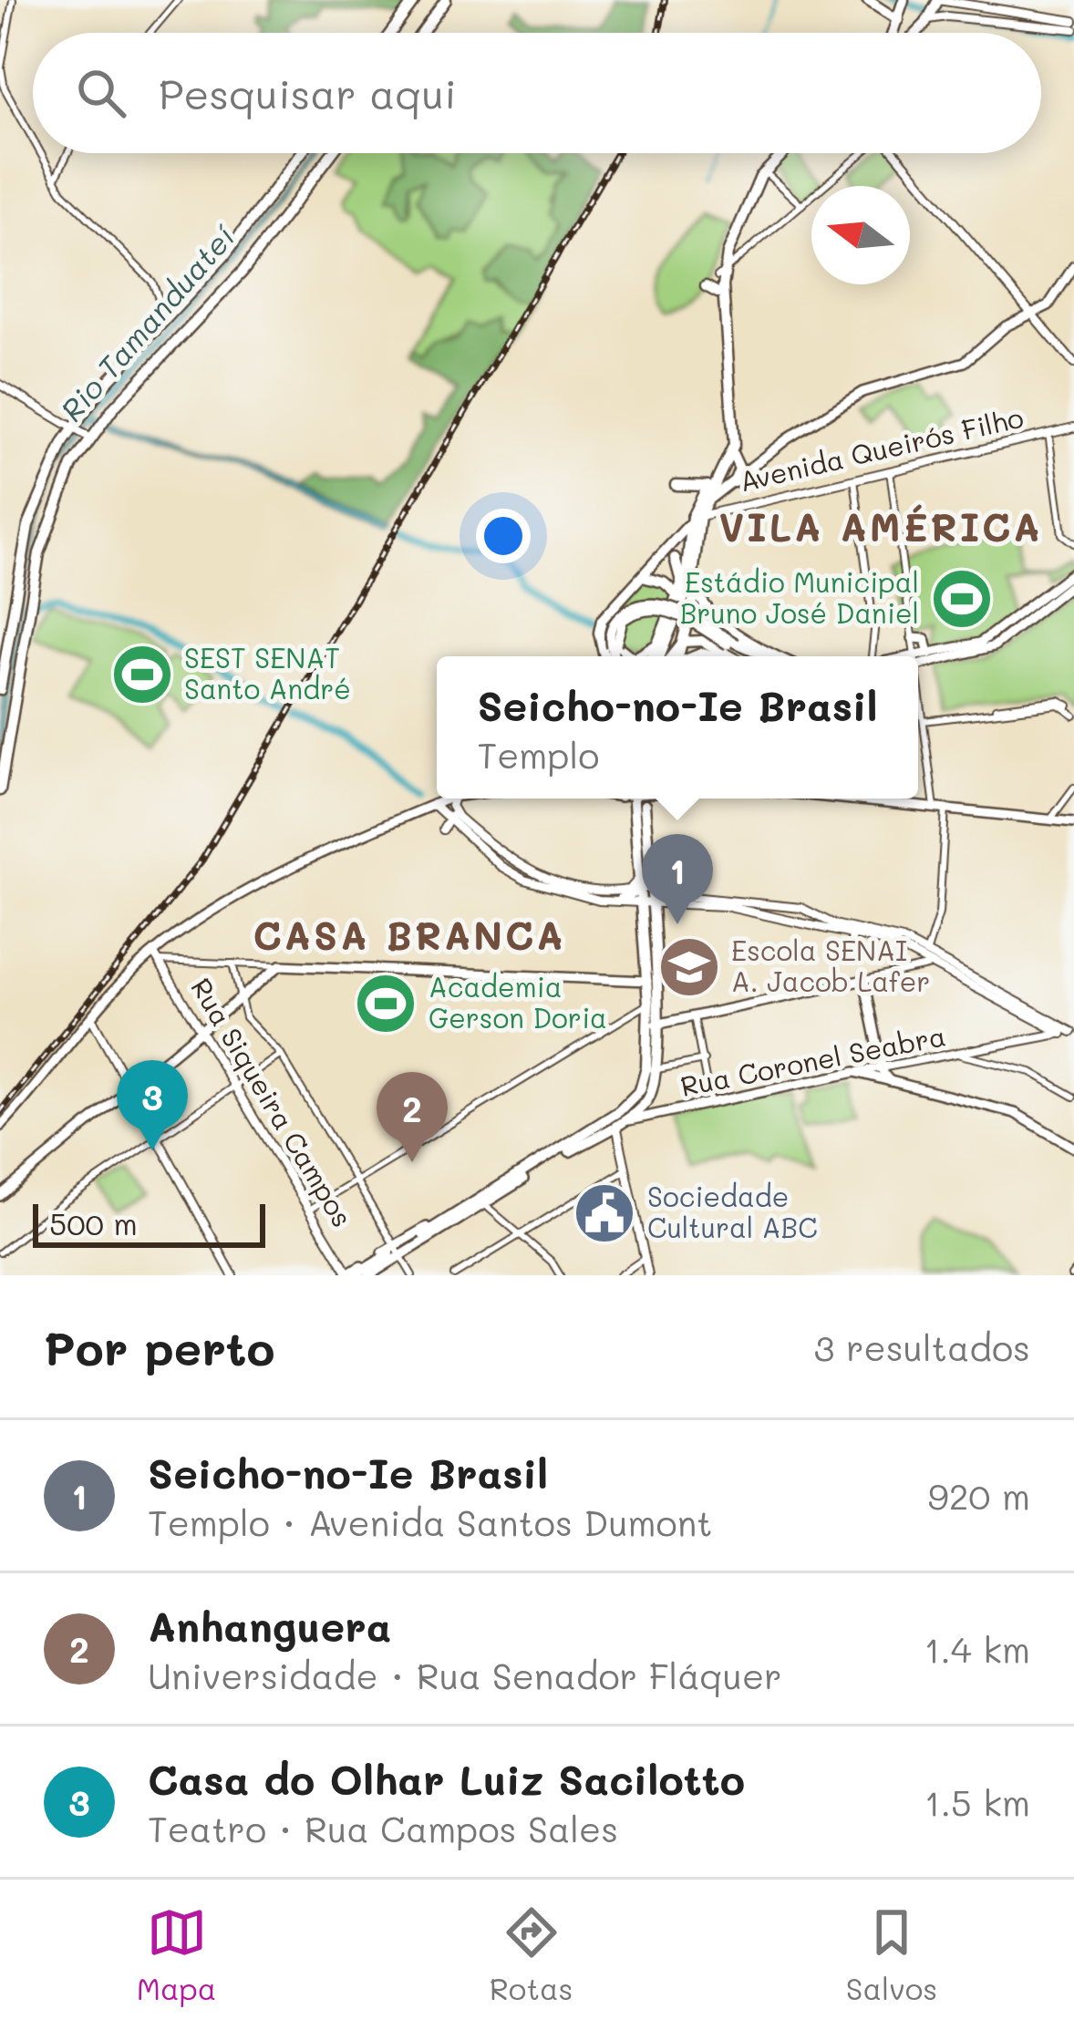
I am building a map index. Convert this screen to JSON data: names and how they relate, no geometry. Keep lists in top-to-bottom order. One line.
{"streets":{"main road":["Avenida Queirós Filho","Rua Coronel Seabra","Rua Siqueira Campos"]},"districts":["VILA AMÉRICA","CASA BRANCA"],"water":["Rio Tamanduateí"],"places":{"sports":["Estádio Municipal Bruno José Daniel","SEST SENAT Santo André","Academia Gerson Doria"],"school or university":["Escola SENAI A. Jacob Lafer"],"public building":["Sociedade Cultural ABC"]},"scale_bar":"500 m","north":"left","page":{"search":"Pesquisar aqui","popup":["Seicho-no-Ie Brasil","Templo"],"pins":["1","3","2"],"scale":"500 m","heading":["Por perto","3 resultados"],"list":[{"mark":"1","name":"Seicho-no-Ie Brasil","note":"Templo · Avenida Santos Dumont","value":"920 m"},{"mark":"2","name":"Anhanguera","note":"Universidade · Rua Senador Fláquer","value":"1.4 km"},{"mark":"3","name":"Casa do Olhar Luiz Sacilotto","note":"Teatro · Rua Campos Sales","value":"1.5 km"}],"nav":["Mapa","Rotas","Salvos"]}}
